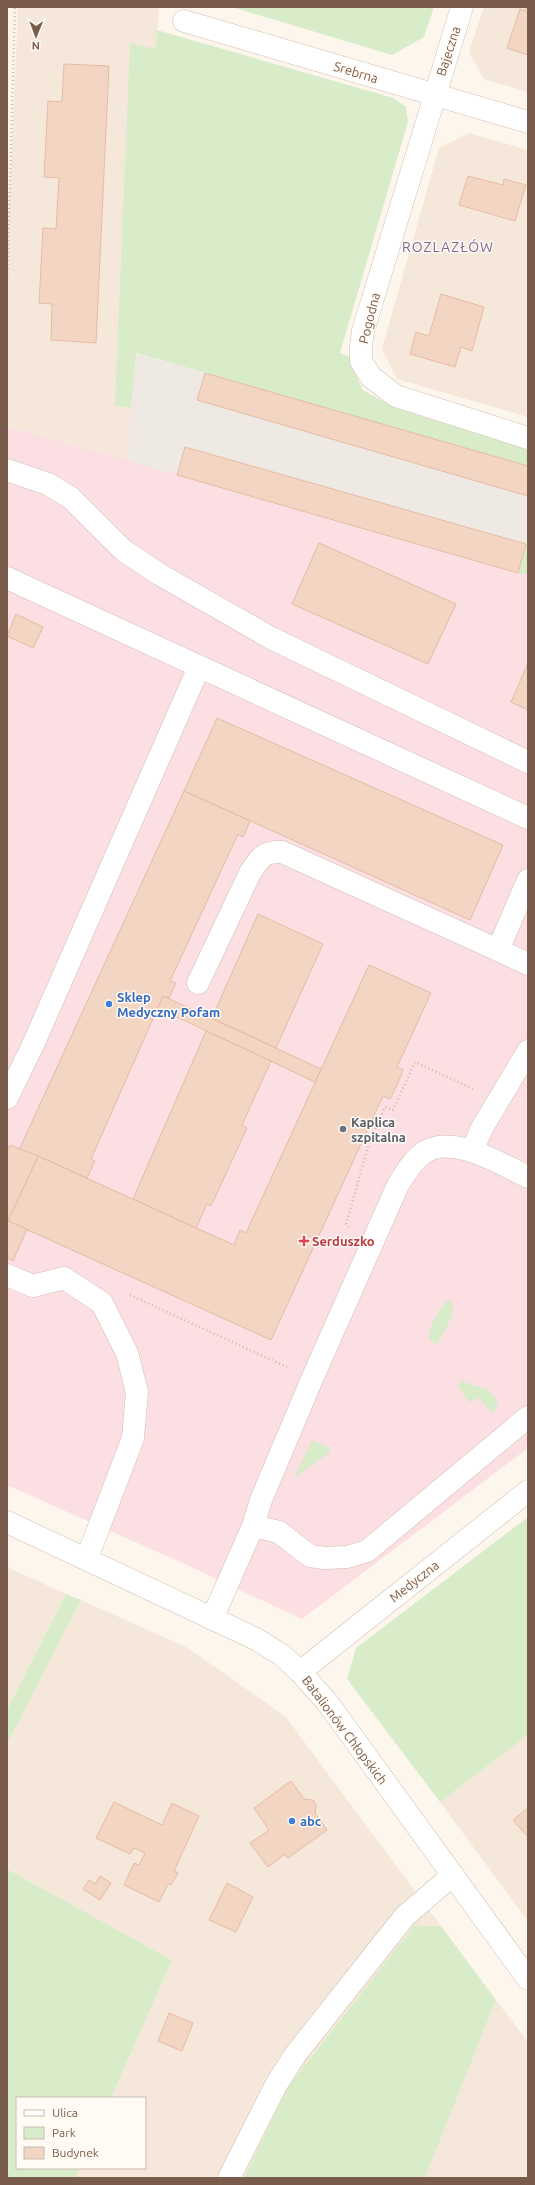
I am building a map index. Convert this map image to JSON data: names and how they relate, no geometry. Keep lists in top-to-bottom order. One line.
{"streets":{"street":["Bajeczna","Srebrna","Pogodna","Medyczna","Batalionów Chłopskich"]},"crossings":[["Bajeczna","Srebrna"],["Bajeczna","Pogodna"],["Srebrna","Pogodna"],["Medyczna","Batalionów Chłopskich"]],"districts":["ROZLAZŁÓW"],"places":{"other":["Sklep Medyczny Pofam","Kaplica szpitalna","abc"],"health":["Serduszko"]},"legend":["Ulica","Park","Budynek"],"north":"bottom"}
